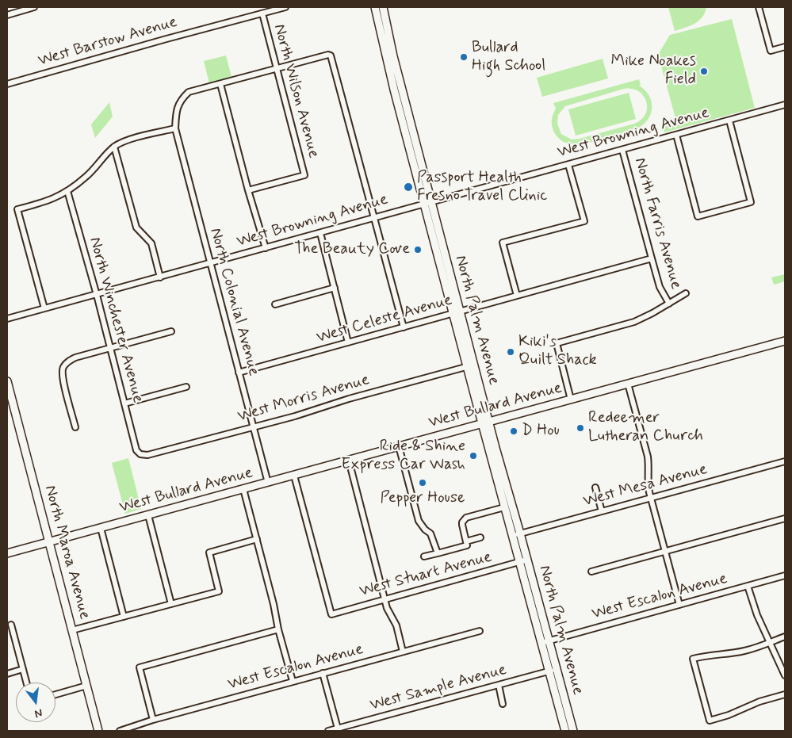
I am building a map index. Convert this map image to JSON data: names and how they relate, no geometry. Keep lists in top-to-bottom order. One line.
{"streets":{"main road":["North Palm Avenue","West Bullard Avenue","North Maroa Avenue"],"street":["West Barstow Avenue","North Wilson Avenue","West Browning Avenue","North Farris Avenue","North Colonial Avenue","West Celeste Avenue","North Winchester Avenue","West Morris Avenue","West Mesa Avenue","West Stuart Avenue","West Escalon Avenue","West Sample Avenue"]},"crossings":[["West Barstow Avenue","North Wilson Avenue"],["North Wilson Avenue","North Colonial Avenue"],["West Browning Avenue","North Farris Avenue"],["West Browning Avenue","North Colonial Avenue"],["West Browning Avenue","North Winchester Avenue"],["West Browning Avenue","North Palm Avenue"],["North Farris Avenue","West Celeste Avenue"],["North Colonial Avenue","West Celeste Avenue"],["North Colonial Avenue","West Morris Avenue"],["North Colonial Avenue","West Bullard Avenue"],["West Celeste Avenue","North Palm Avenue"],["North Winchester Avenue","West Morris Avenue"],["North Palm Avenue","West Morris Avenue"],["North Palm Avenue","West Bullard Avenue"],["North Palm Avenue","West Mesa Avenue"],["North Palm Avenue","West Stuart Avenue"],["North Palm Avenue","West Escalon Avenue"],["North Palm Avenue","West Sample Avenue"],["West Bullard Avenue","North Maroa Avenue"],["West Bullard Avenue","West Stuart Avenue"]],"places":["Bullard High School","Mike Noakes Field","Passport Health Fresno Travel Clinic","The Beauty Cove","Kiki's Quilt Shack","Redeemer Lutheran Church","D Hou","Ride & Shine Express Car Wash","Pepper House"],"north":"bottom"}
